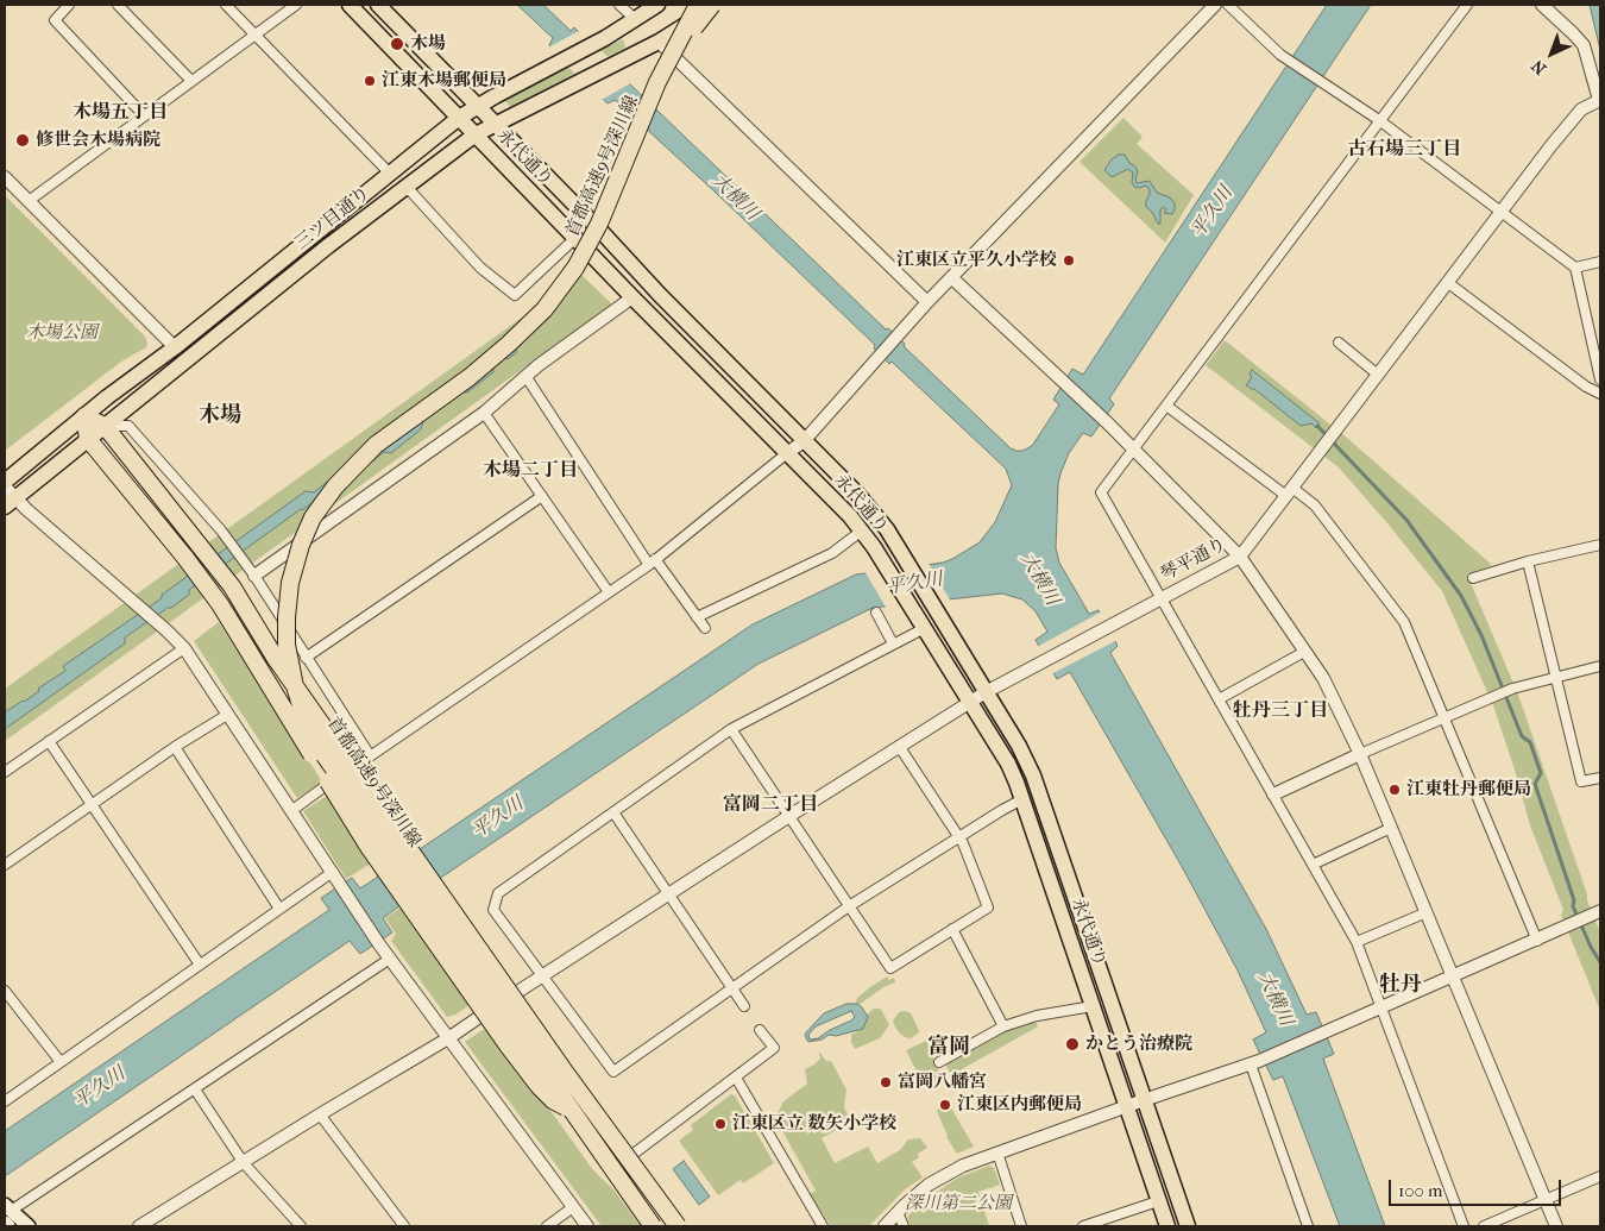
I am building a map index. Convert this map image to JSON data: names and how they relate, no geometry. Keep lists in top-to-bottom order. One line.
{"streets":{"highway":["首都高速9号深川線"],"main road":["永代通り","三ツ目通り"],"street":["琴平通り"]},"crossings":[["永代通り","三ツ目通り"],["永代通り","琴平通り"],["首都高速9号深川線","三ツ目通り"]],"districts":["木場五丁目","古石場三丁目","木場","木場二丁目","牡丹三丁目","富岡二丁目","牡丹","富岡"],"water":["大横川","平久川"],"parks":["木場公園","深川第二公園"],"places":["木場","江東木場郵便局","修世会木場病院","江東区立平久小学校","江東牡丹郵便局","かとう治療院","富岡八幡宮","江東区内郵便局","江東区立 数矢小学校"],"scale_bar":"100 m","north":"bottom left"}
